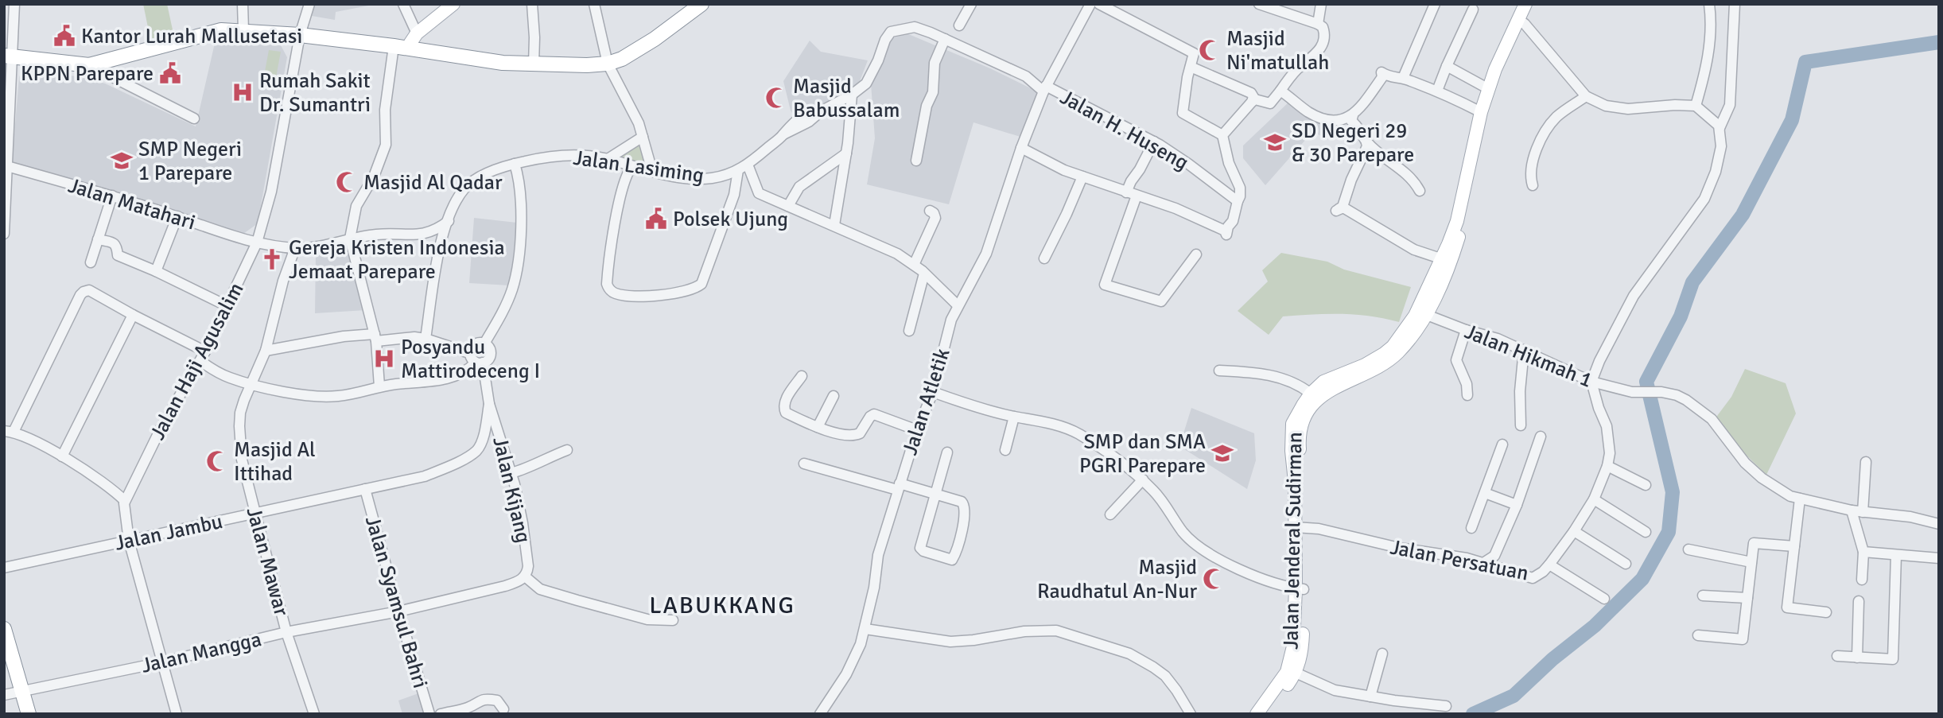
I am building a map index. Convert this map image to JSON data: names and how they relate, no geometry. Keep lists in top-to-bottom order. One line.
{"streets":{"main road":["Jalan Jenderal Sudirman"],"street":["Jalan H. Huseng","Jalan Lasiming","Jalan Matahari","Jalan Hikmah 1","Jalan Haji Agusalim","Jalan Atletik","Jalan Kijang","Jalan Jambu","Jalan Persatuan","Jalan Mawar","Jalan Syamsul Bahri","Jalan Mangga"]},"crossings":[["Jalan H. Huseng","Jalan Atletik"],["Jalan Matahari","Jalan Haji Agusalim"],["Jalan Matahari","Jalan Mawar"],["Jalan Hikmah 1","Jalan Jenderal Sudirman"],["Jalan Hikmah 1","Jalan Persatuan"],["Jalan Haji Agusalim","Jalan Jambu"],["Jalan Haji Agusalim","Jalan Mangga"],["Jalan Kijang","Jalan Jambu"],["Jalan Jambu","Jalan Mawar"],["Jalan Jambu","Jalan Syamsul Bahri"],["Jalan Jenderal Sudirman","Jalan Persatuan"],["Jalan Mawar","Jalan Mangga"],["Jalan Syamsul Bahri","Jalan Mangga"]],"districts":["LABUKKANG"],"places":{"public building":["Kantor Lurah Mallusetasi","KPPN Parepare","Polsek Ujung"],"mosque":["Masjid Ni'matullah","Masjid Babussalam","Masjid Al Qadar","Masjid Al Ittihad","Masjid Raudhatul An-Nur"],"hospital":["Rumah Sakit Dr. Sumantri","Posyandu Mattirodeceng I"],"school or university":["SD Negeri 29 & 30 Parepare","SMP Negeri 1 Parepare","SMP dan SMA PGRI Parepare"],"church":["Gereja Kristen Indonesia Jemaat Parepare"]}}
